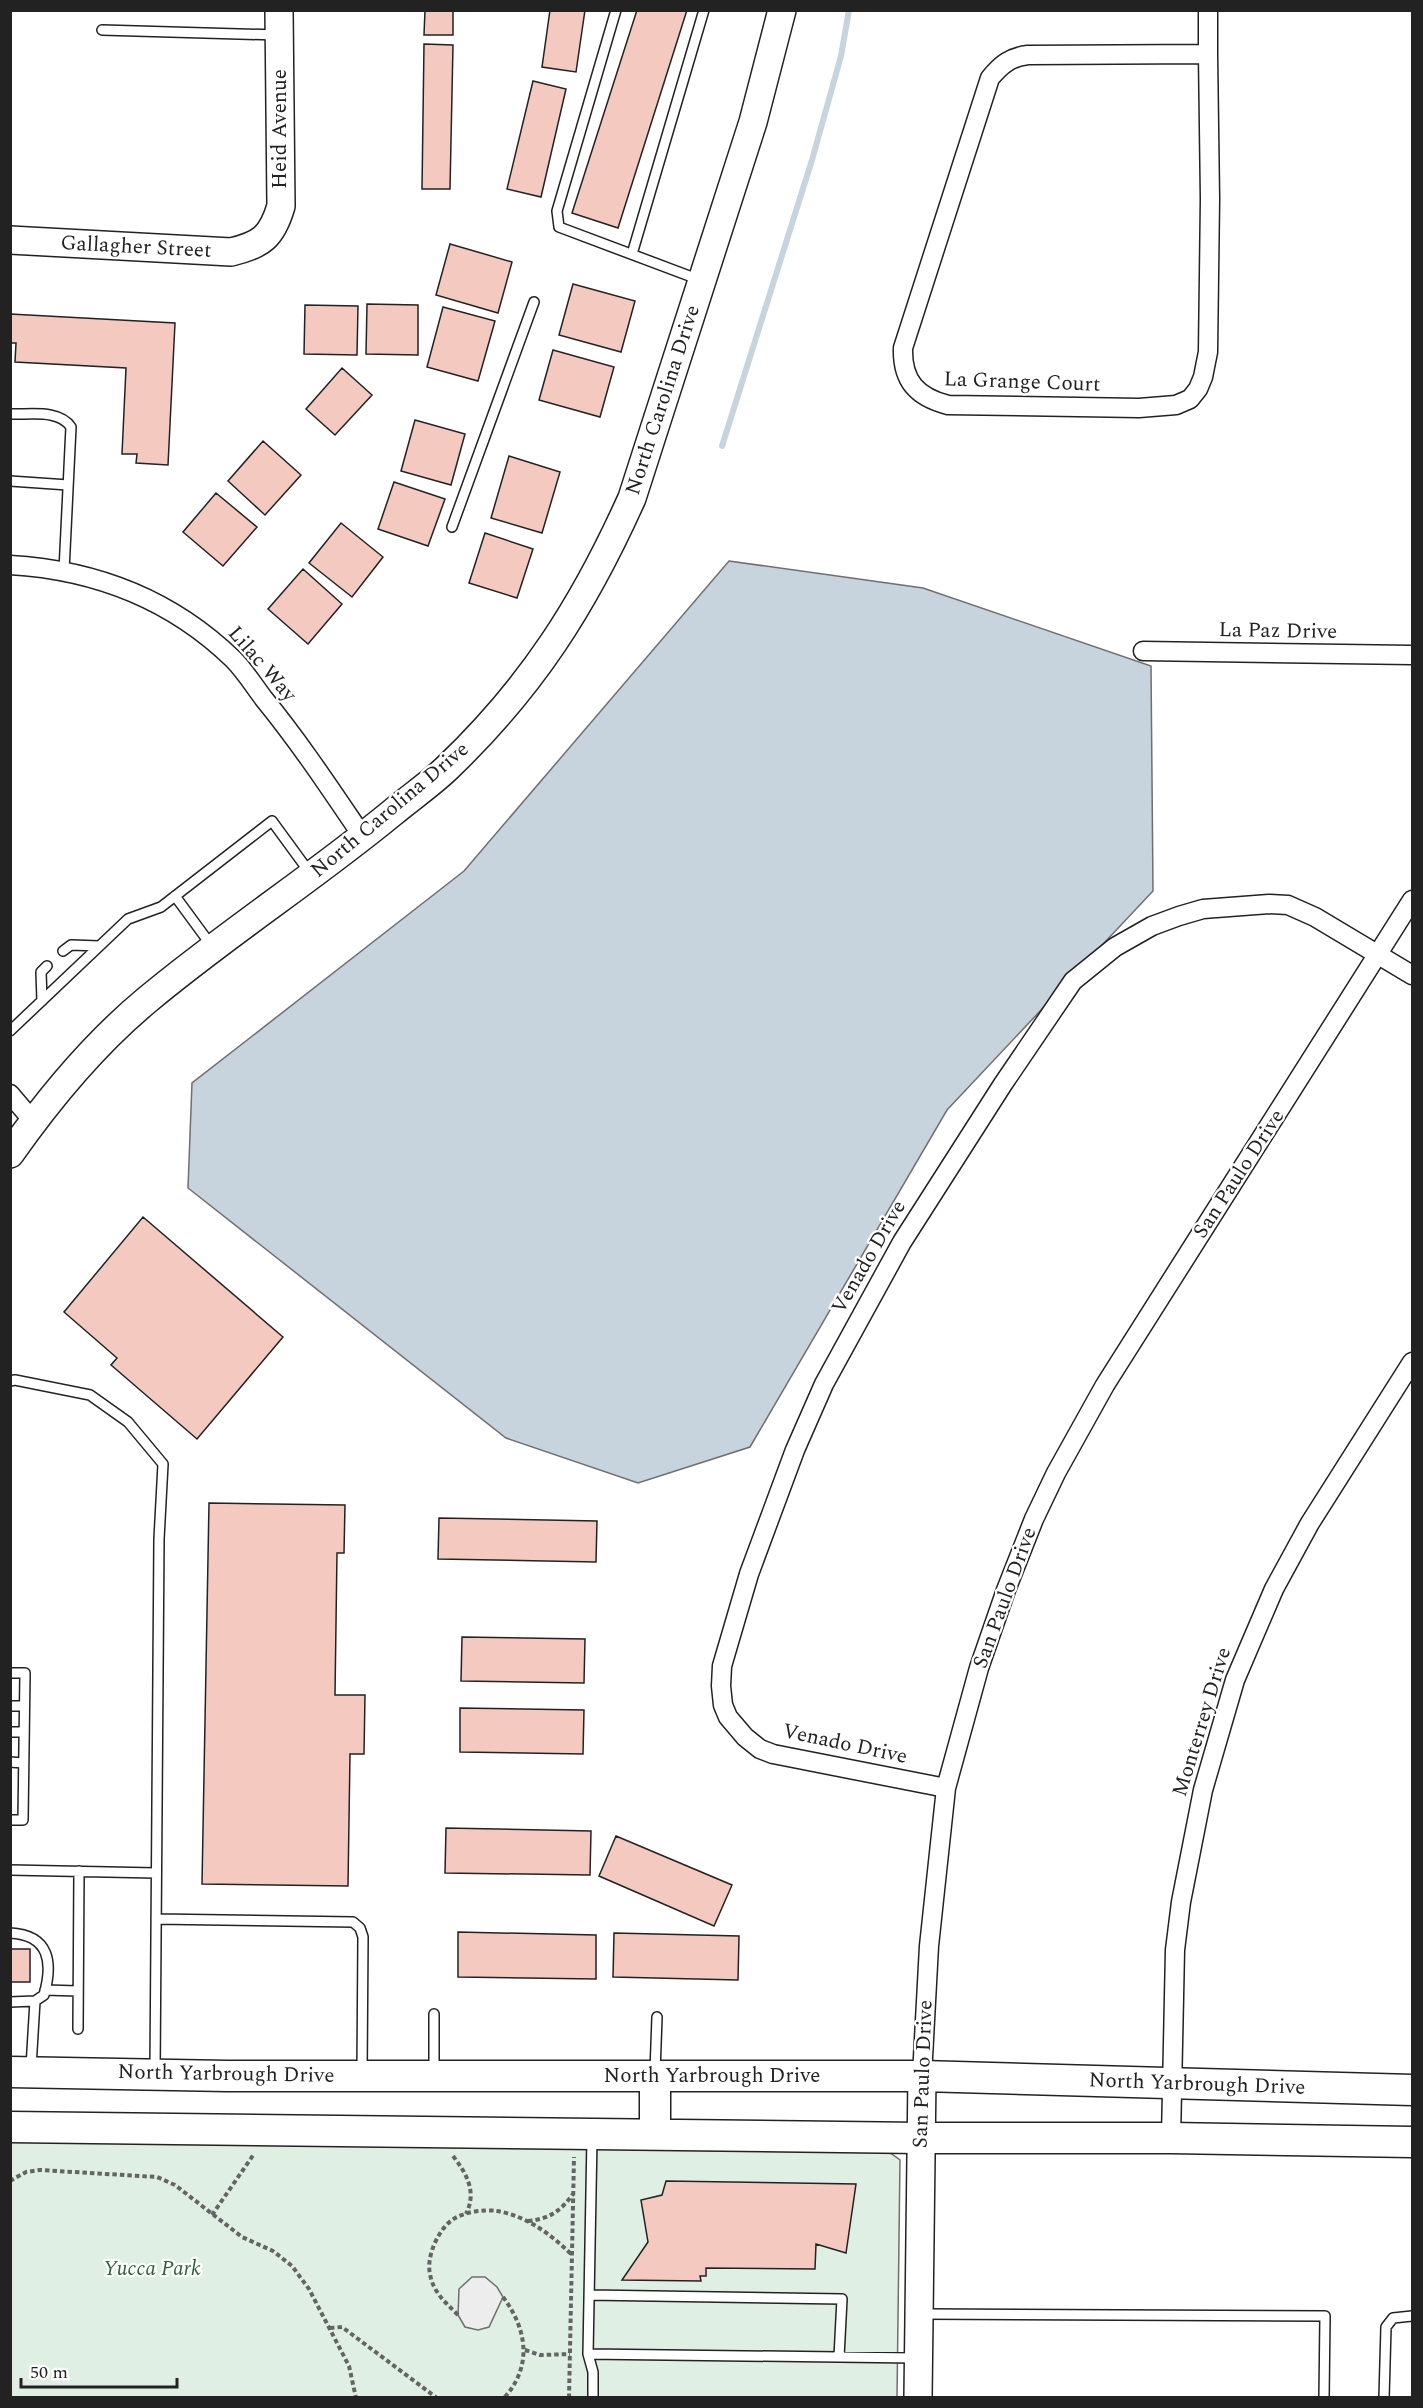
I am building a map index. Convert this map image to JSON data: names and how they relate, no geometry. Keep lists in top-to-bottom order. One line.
{"streets":{"main road":["Heid Avenue","Gallagher Street","North Carolina Drive","San Paulo Drive","North Yarbrough Drive"],"street":["La Grange Court","La Paz Drive","Lilac Way","Venado Drive","Monterrey Drive"]},"crossings":[["Heid Avenue","Gallagher Street"],["North Carolina Drive","Lilac Way"],["San Paulo Drive","Venado Drive"],["San Paulo Drive","North Yarbrough Drive"],["Monterrey Drive","North Yarbrough Drive"]],"parks":["Yucca Park"],"scale_bar":"50 m"}
